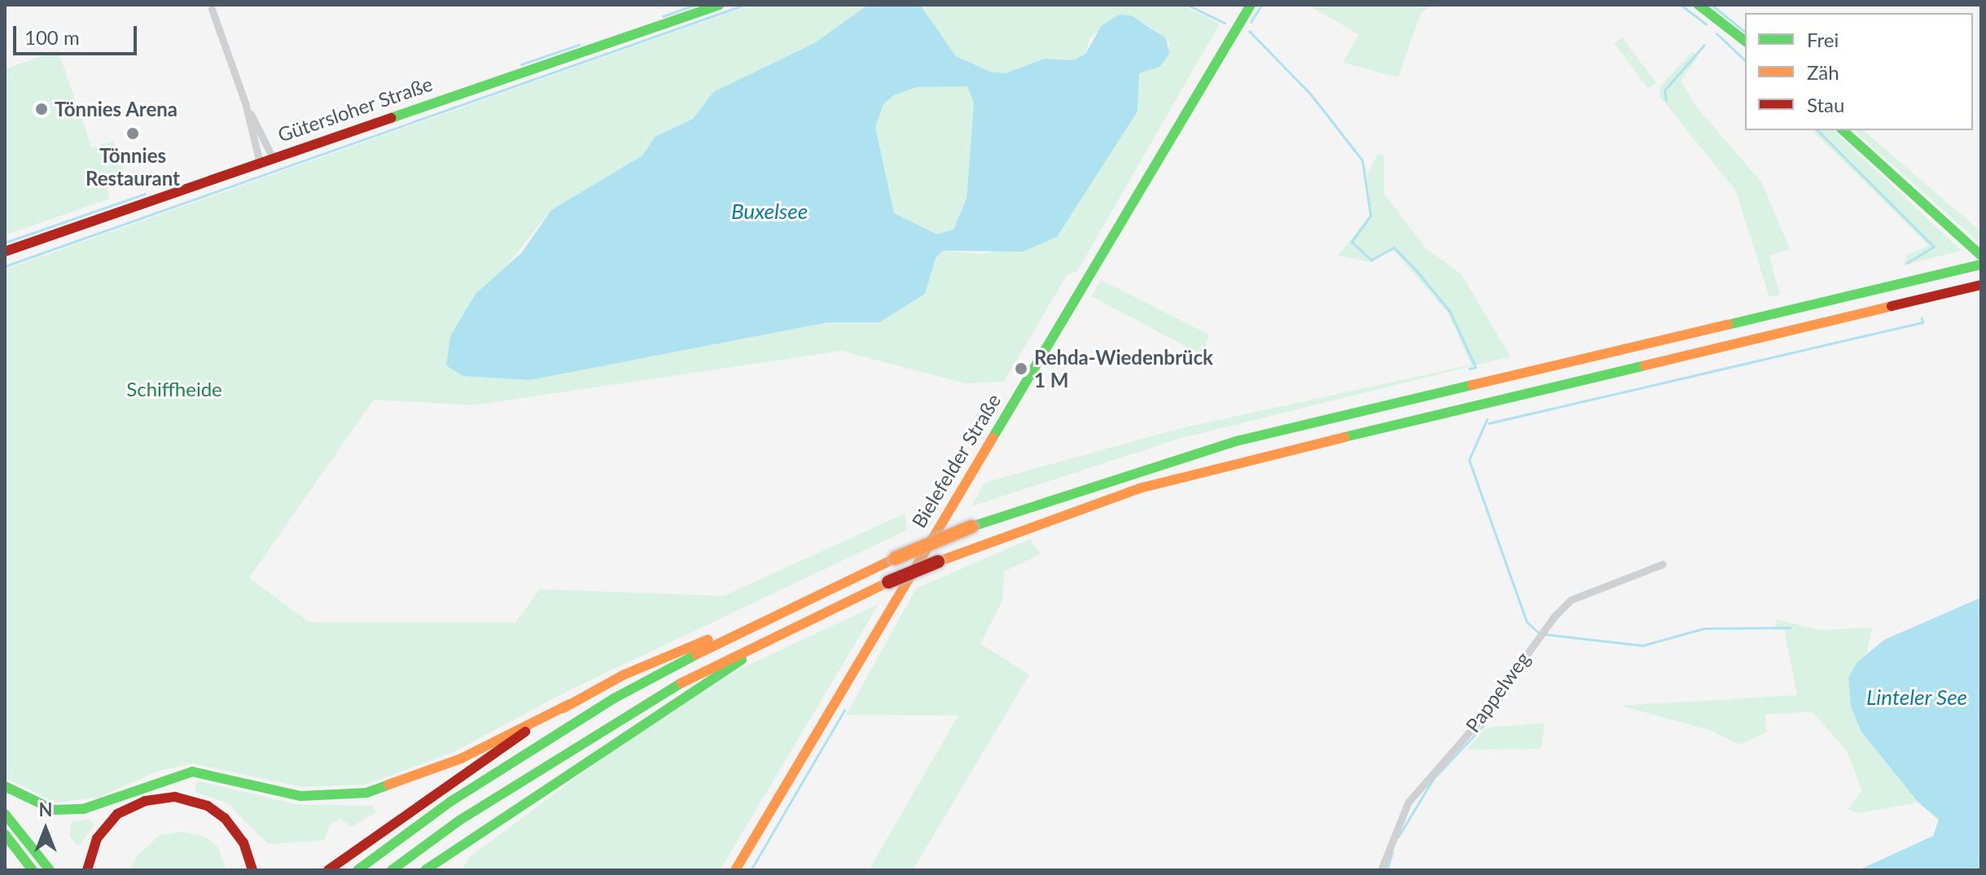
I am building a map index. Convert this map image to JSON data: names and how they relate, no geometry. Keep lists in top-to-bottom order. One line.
{"streets":{"main road":["Gütersloher Straße","Bielefelder Straße"],"street":["Pappelweg"]},"water":["Buxelsee","Linteler See"],"parks":["Schiffheide"],"places":["Tönnies Arena","Tönnies Restaurant","Rehda-Wiedenbrück 1 M"],"legend":["Frei","Zäh","Stau"],"scale_bar":"100 m","north":"top"}
